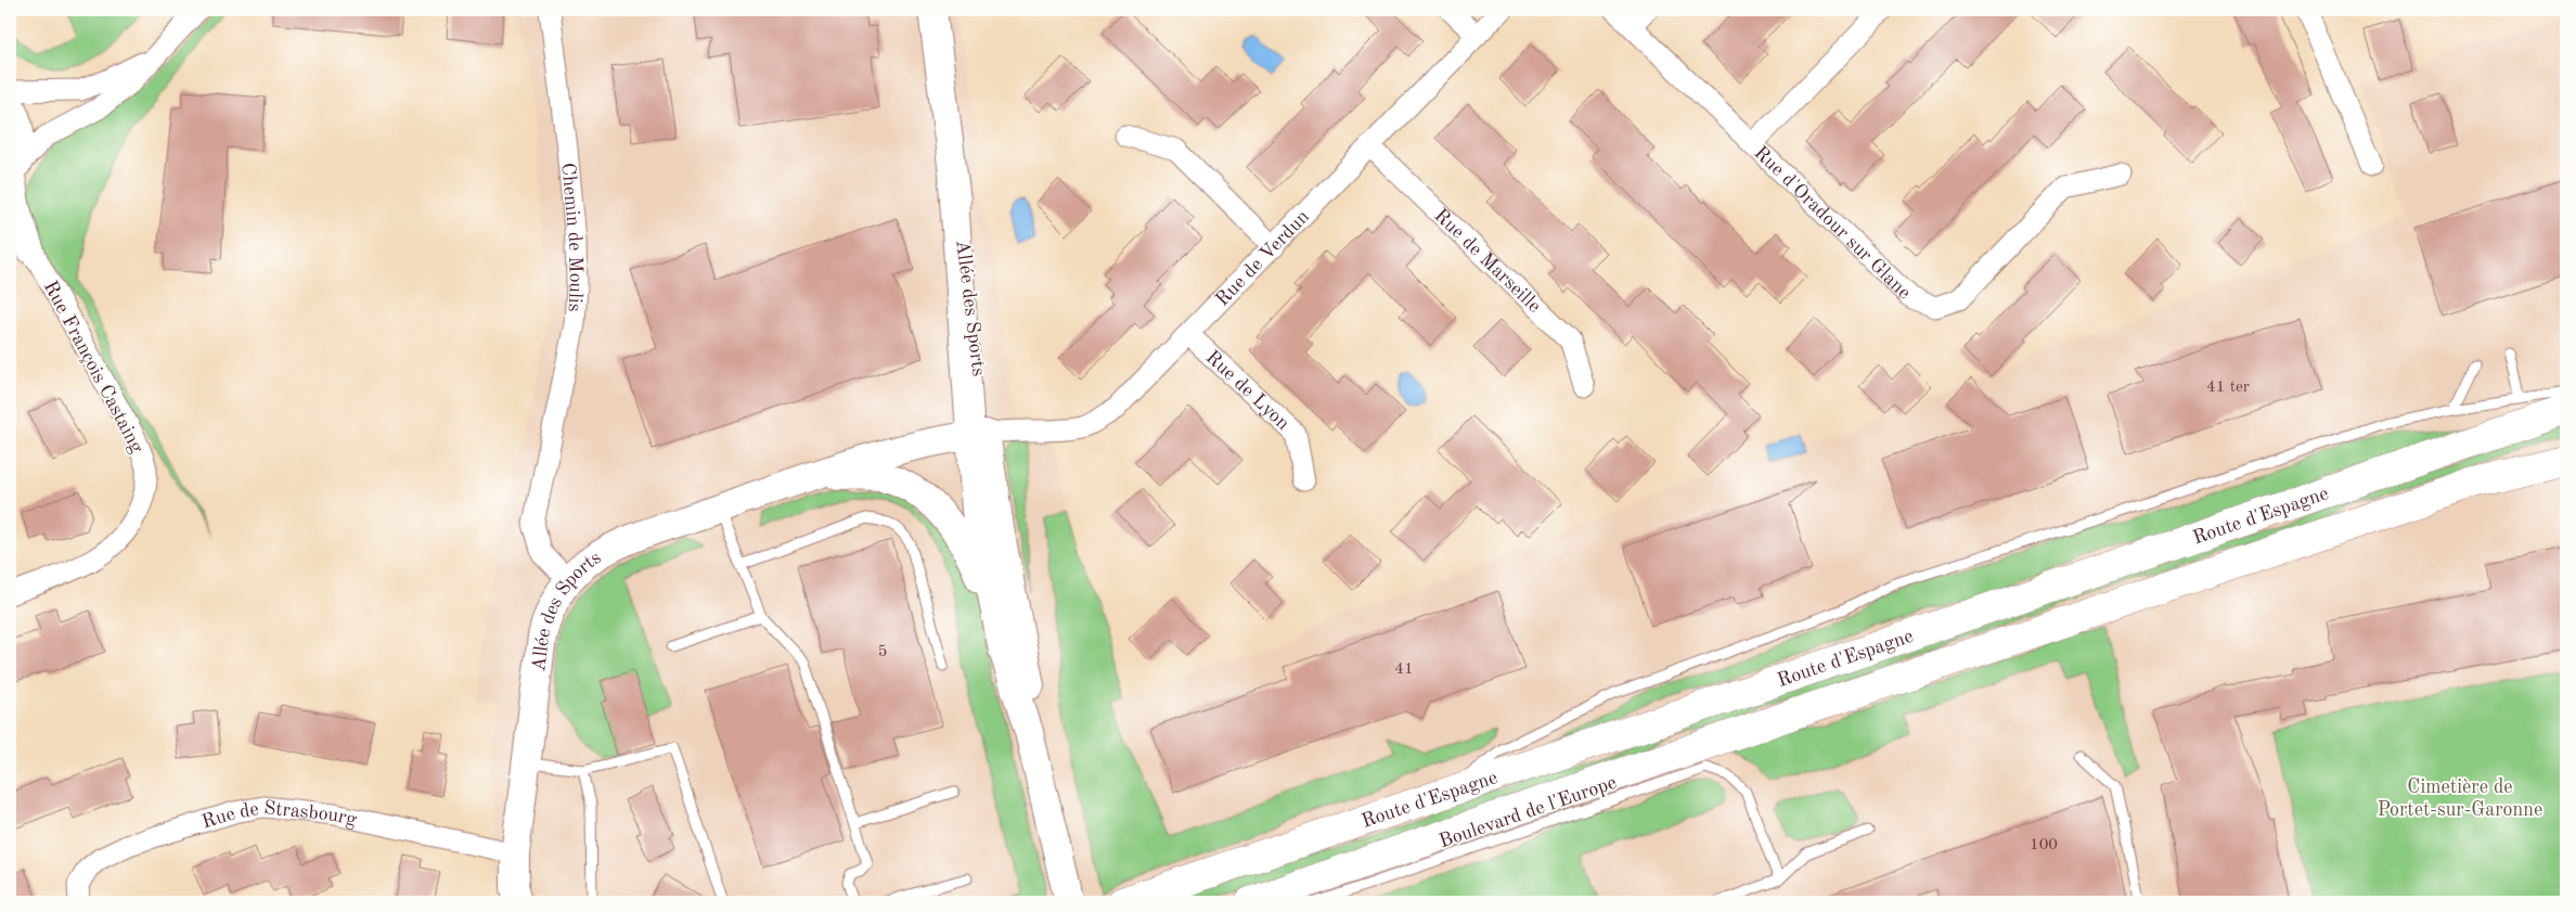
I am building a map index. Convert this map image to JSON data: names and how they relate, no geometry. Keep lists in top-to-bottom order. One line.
{"streets":{"main road":["Route d'Espagne"],"street":["Rue d'Oradour sur Glane","Chemin de Moulis","Rue de Verdun","Rue de Marseille","Allée des Sports","Rue François Castaing","Rue de Lyon","Rue de Strasbourg"],"lane":["Boulevard de l'Europe"]},"crossings":[["Chemin de Moulis","Allée des Sports"],["Rue de Verdun","Rue de Marseille"],["Rue de Verdun","Allée des Sports"],["Rue de Verdun","Rue de Lyon"],["Allée des Sports","Rue de Strasbourg"]],"parks":["Cimetière de Portet-sur-Garonne"],"house_numbers":["41 ter","5","41","100"]}
